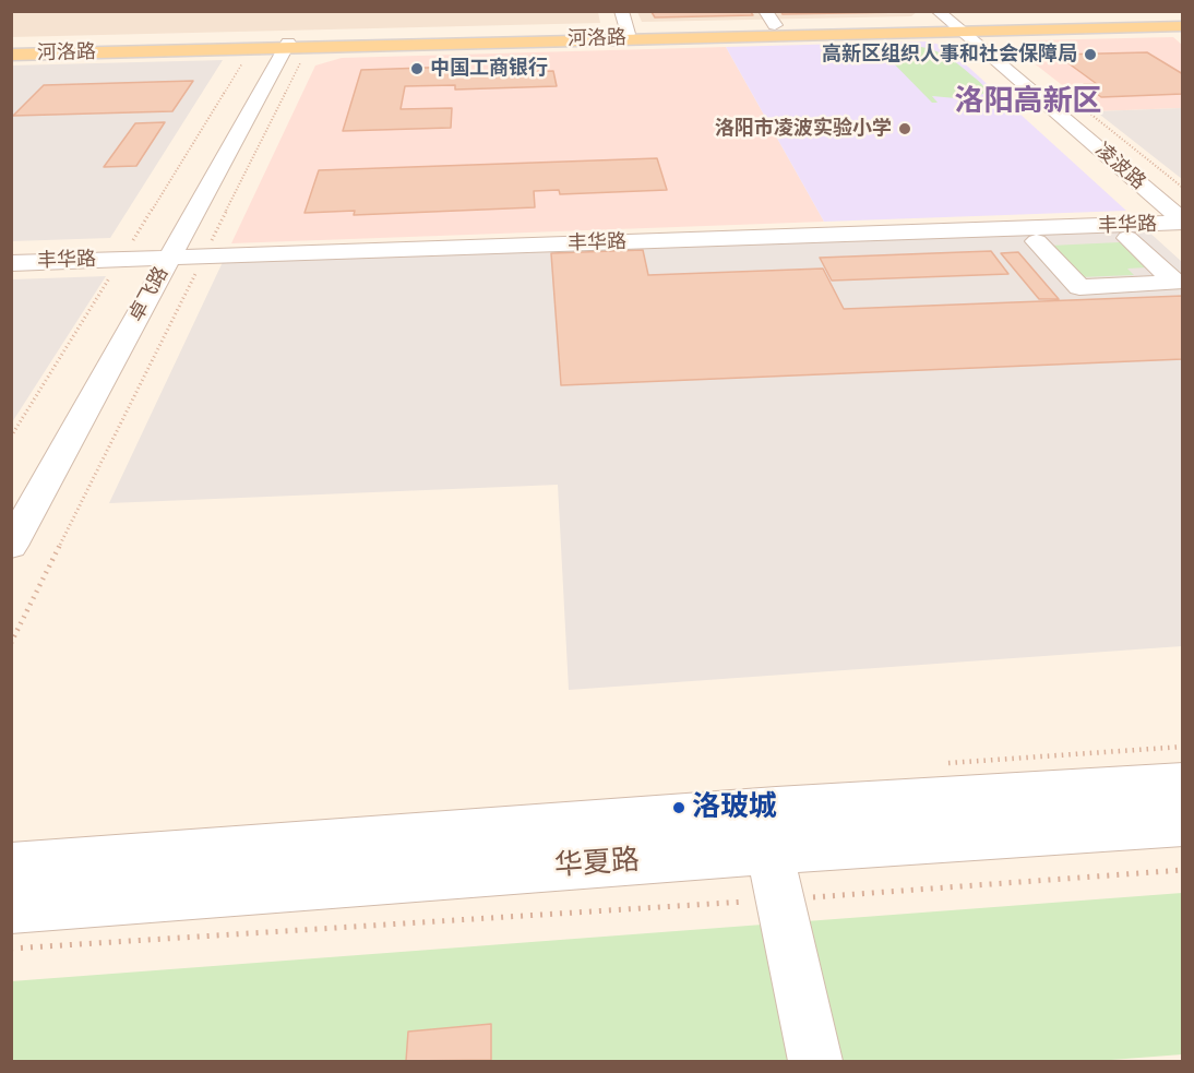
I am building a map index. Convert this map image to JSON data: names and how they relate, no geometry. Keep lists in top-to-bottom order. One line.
{"streets":{"main road":["河洛路"],"street":["凌波路","丰华路","卓飞路","华夏路"]},"crossings":[["河洛路","凌波路"],["河洛路","卓飞路"],["凌波路","丰华路"],["丰华路","卓飞路"]],"districts":["洛阳高新区"],"places":["高新区组织人事和社会保障局","中国工商银行","洛阳市凌波实验小学","洛玻城"]}
